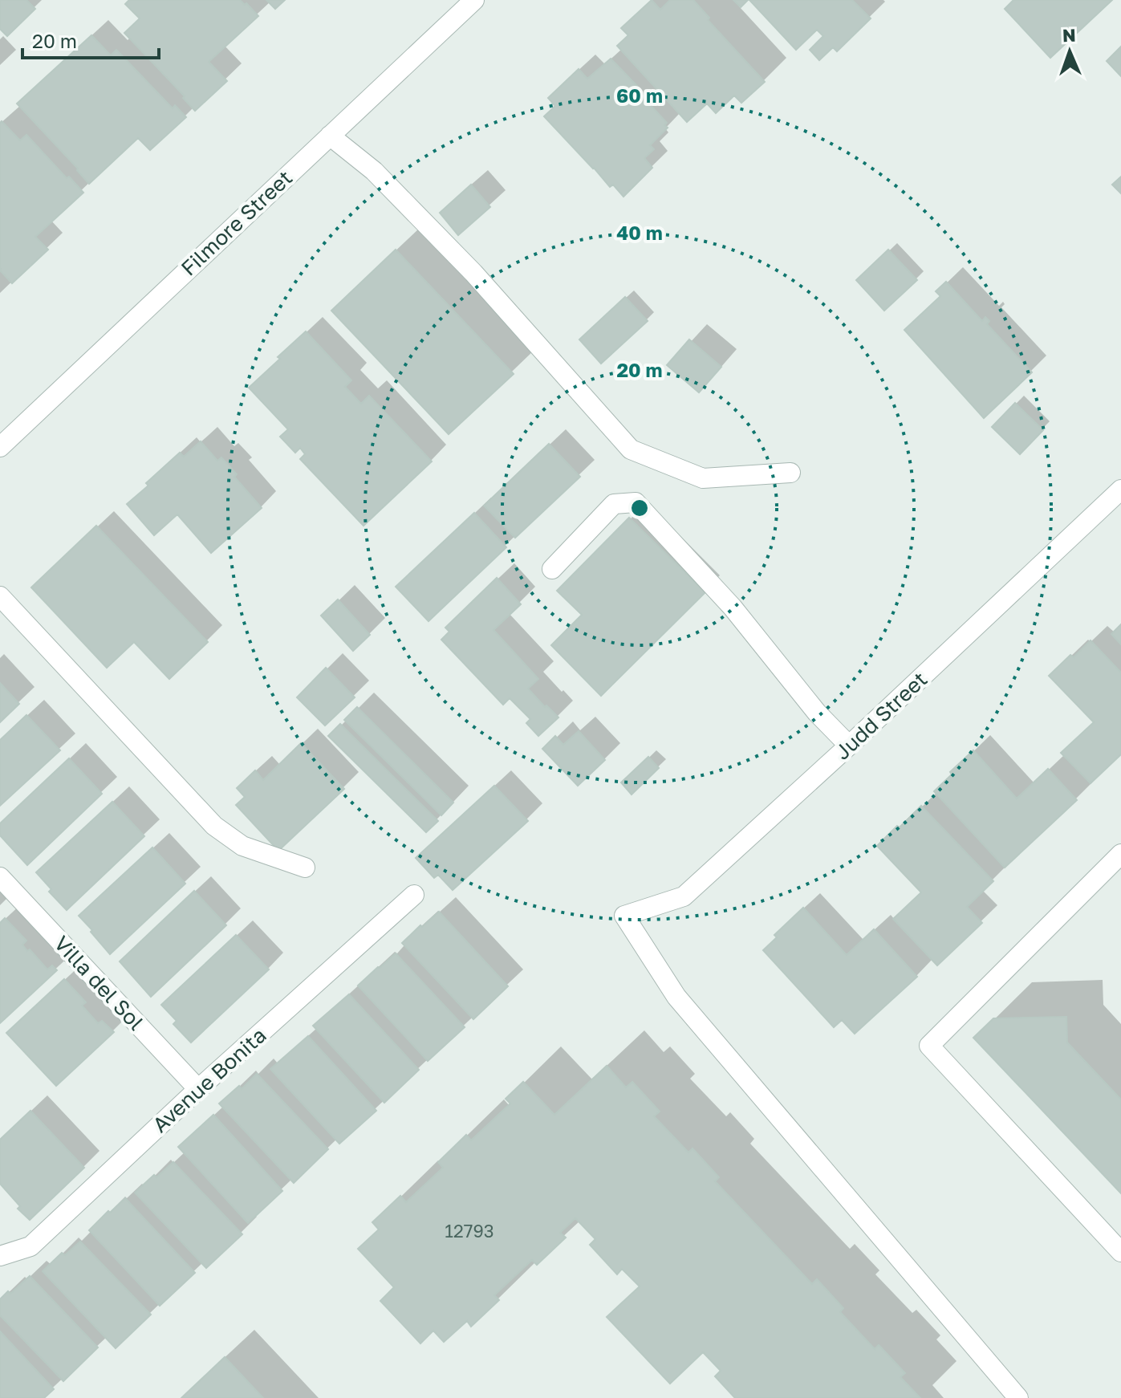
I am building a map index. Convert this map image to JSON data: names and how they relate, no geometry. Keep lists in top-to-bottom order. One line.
{"streets":{"street":["Filmore Street","Judd Street","Villa del Sol","Avenue Bonita"]},"crossings":[["Villa del Sol","Avenue Bonita"]],"house_numbers":["12793"],"scale_bar":"20 m","north":"top","rings":["60 m","40 m","20 m"]}
